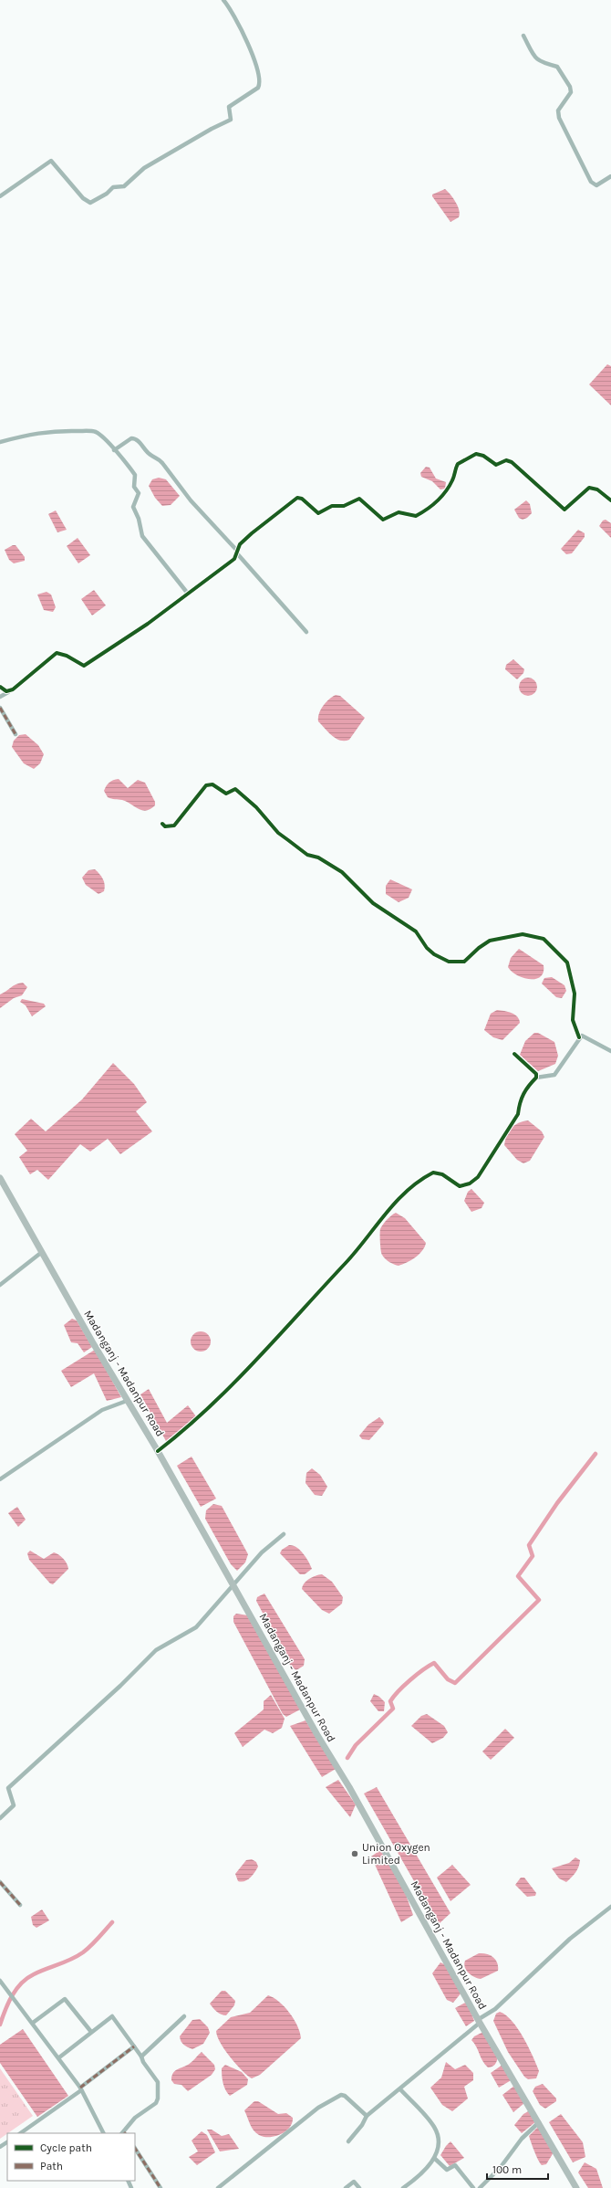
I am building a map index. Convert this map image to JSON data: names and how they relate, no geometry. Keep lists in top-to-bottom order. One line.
{"streets":{"main road":["Madanganj - Madanpur Road"]},"places":["Union Oxygen Limited"],"legend":["Cycle path","Path"],"scale_bar":"100 m"}
